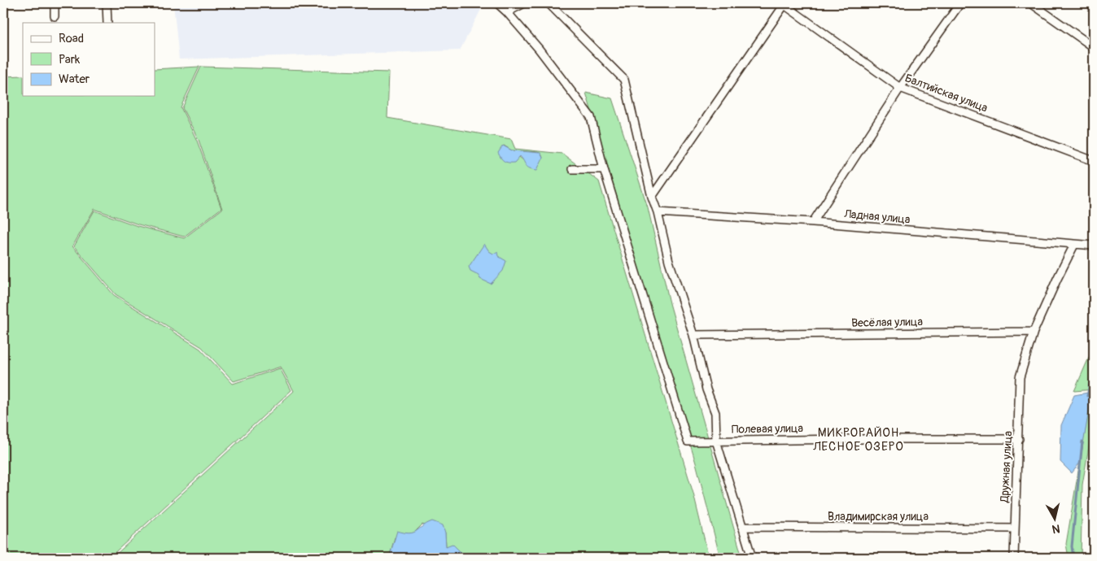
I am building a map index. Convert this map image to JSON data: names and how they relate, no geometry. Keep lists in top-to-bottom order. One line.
{"streets":{"street":["Балтийская улица","Ладная улица","Весёлая улица","Полевая улица","Дружная улица","Владимирская улица"]},"crossings":[["Весёлая улица","Дружная улица"],["Полевая улица","Дружная улица"],["Дружная улица","Владимирская улица"]],"districts":["МИКРОРАЙОН ЛЕСНОЕ ОЗЕРО"],"legend":["Road","Park","Water"],"north":"bottom"}
